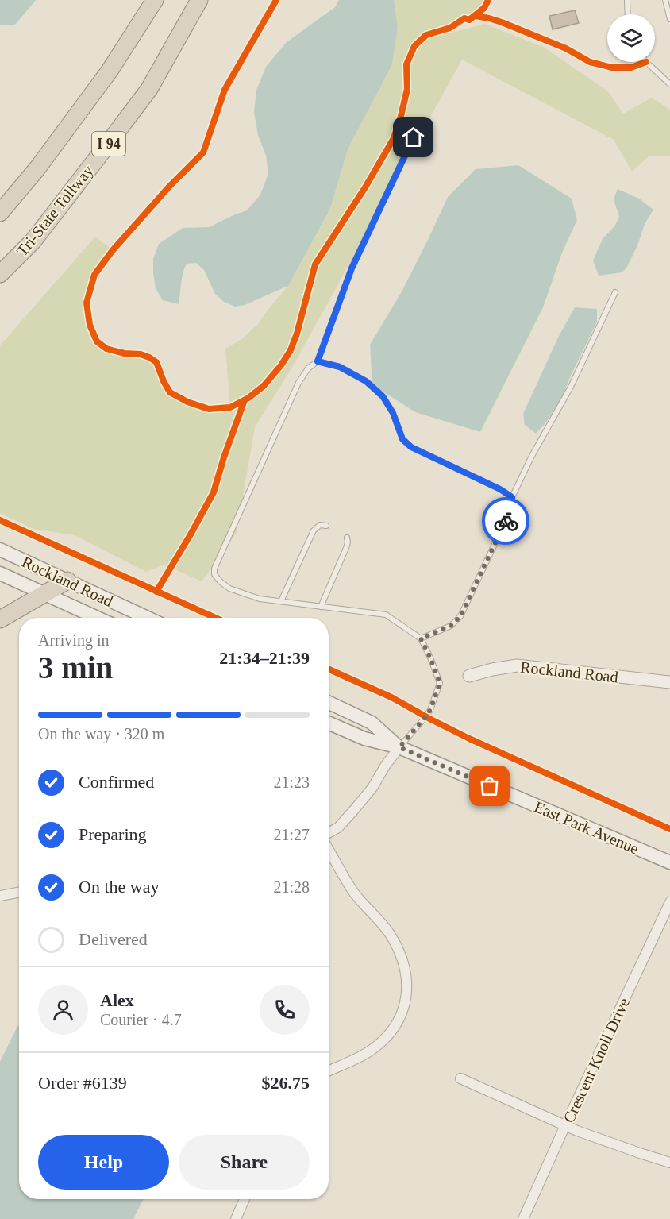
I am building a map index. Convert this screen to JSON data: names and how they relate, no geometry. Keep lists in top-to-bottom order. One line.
{"streets":{"highway":["I 94","Tri-State Tollway"],"main road":["Rockland Road","East Park Avenue"],"street":["Crescent Knoll Drive"]},"page":{"heading":["3 min","Arriving in","21:34–21:39"],"panel":["Alex","Courier · 4.7","Order #6139","$26.75"],"bar":"On the way · 320 m","list":[["Confirmed","21:23"],["Preparing","21:27"],["On the way","21:28"],"Delivered"],"buttons":["Help","Share"]}}
